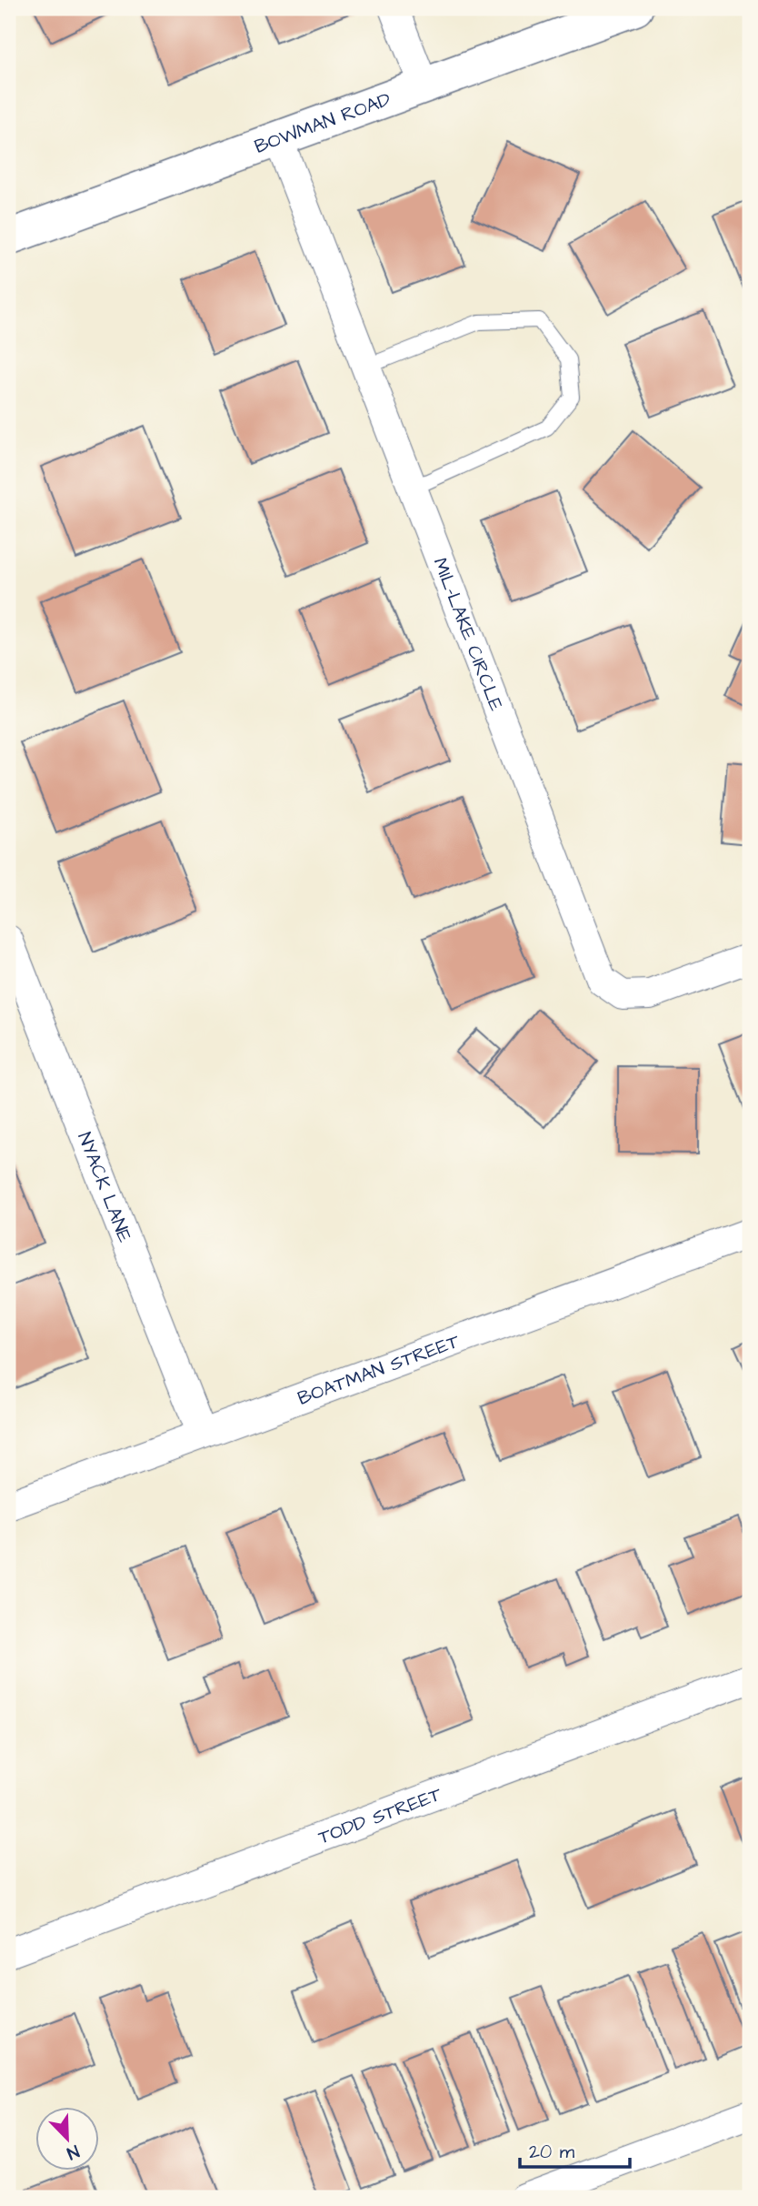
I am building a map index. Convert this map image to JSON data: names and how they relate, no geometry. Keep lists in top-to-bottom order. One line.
{"streets":{"street":["BOWMAN ROAD","MIL-LAKE CIRCLE","NYACK LANE","BOATMAN STREET","TODD STREET"]},"crossings":[["BOWMAN ROAD","MIL-LAKE CIRCLE"],["NYACK LANE","BOATMAN STREET"]],"scale_bar":"20 m","north":"bottom right"}
